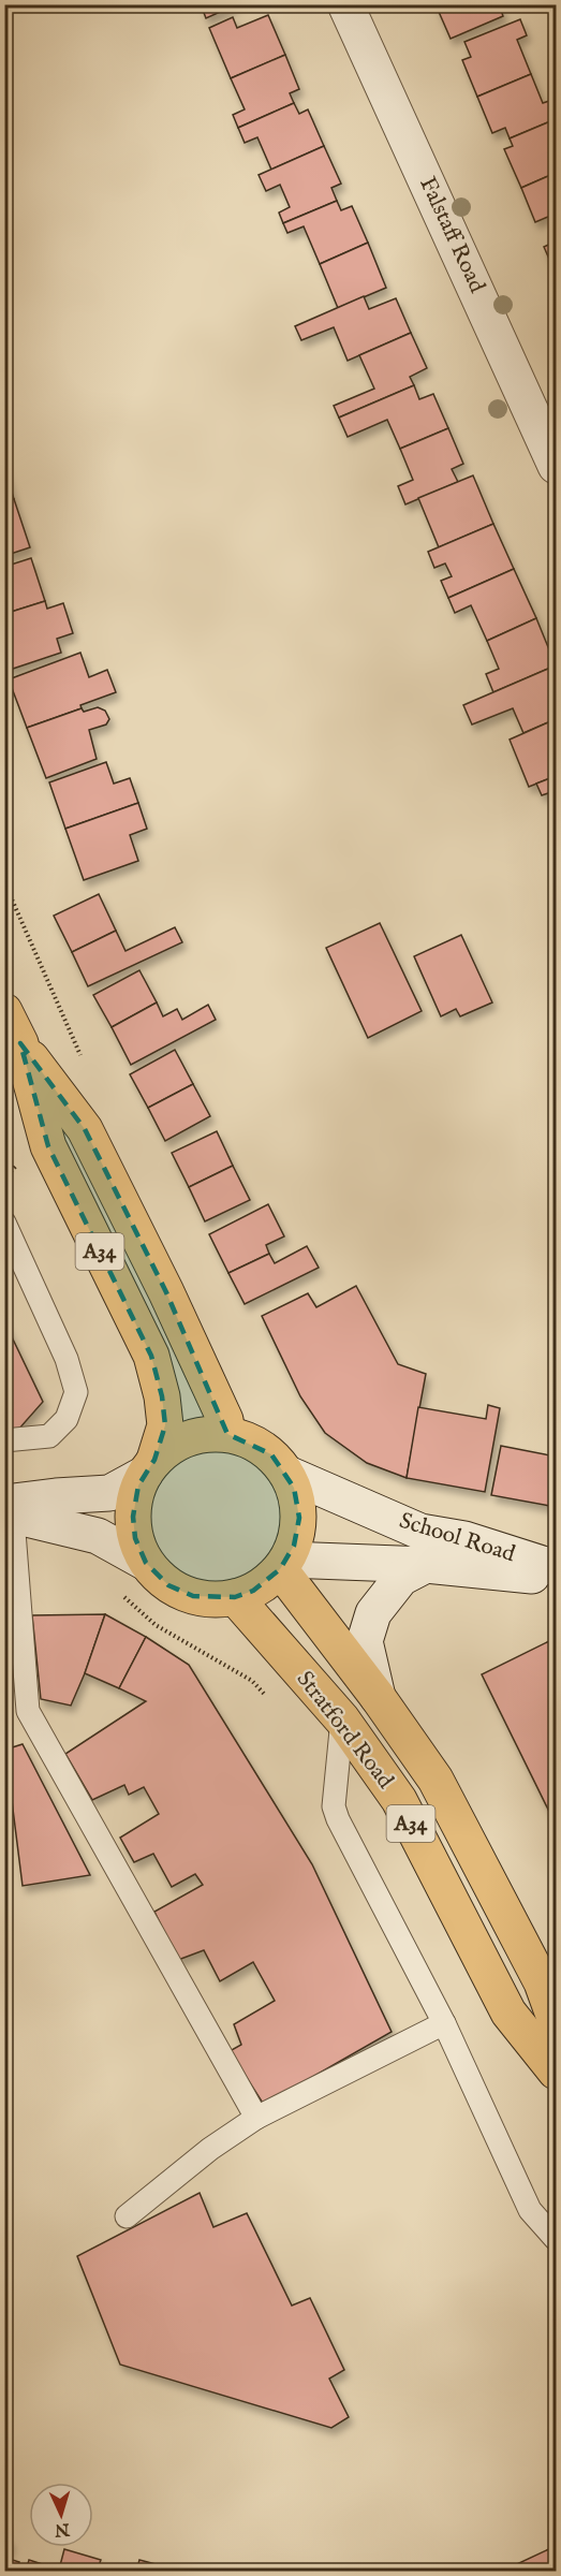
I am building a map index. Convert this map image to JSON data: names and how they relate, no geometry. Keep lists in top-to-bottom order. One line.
{"streets":{"highway":["A34","Stratford Road"],"street":["Falstaff Road","School Road"]},"crossings":[["A34","School Road"],["A34","Stratford Road"],["School Road","Stratford Road"]],"north":"bottom"}
